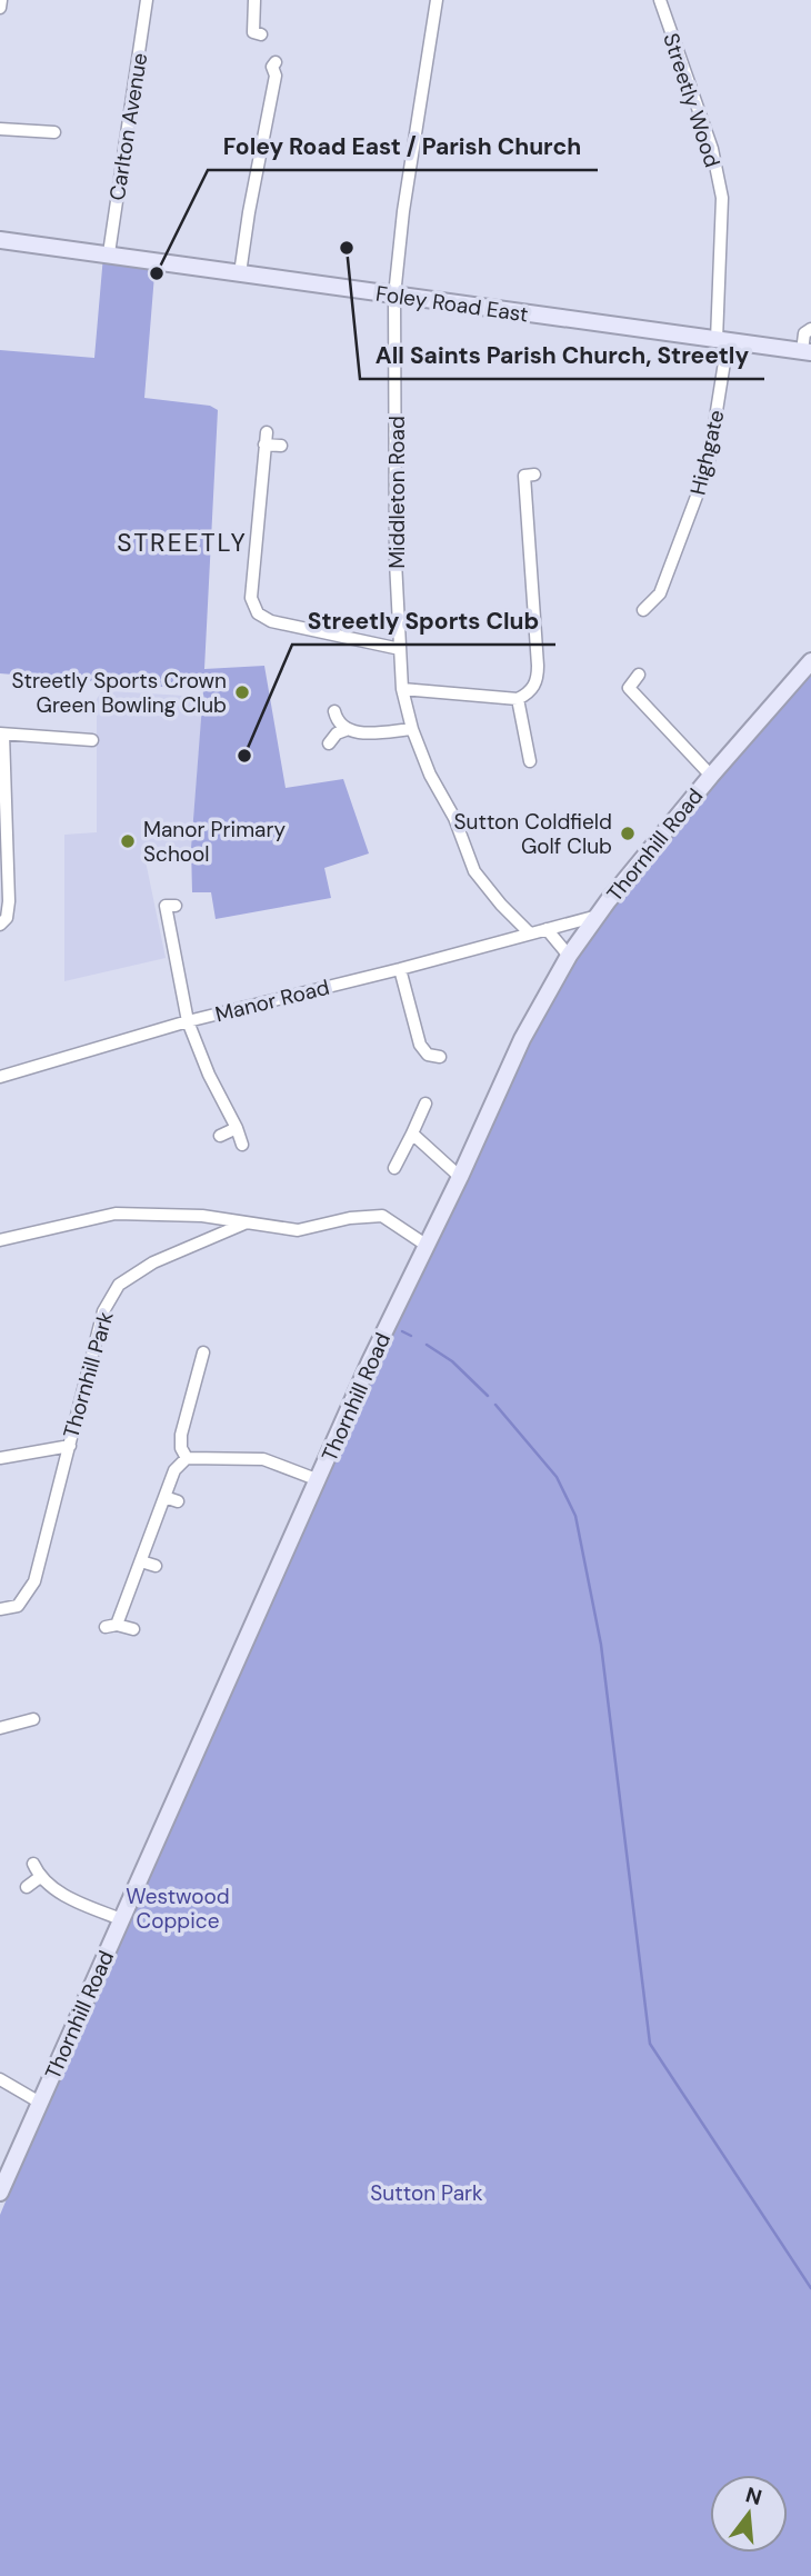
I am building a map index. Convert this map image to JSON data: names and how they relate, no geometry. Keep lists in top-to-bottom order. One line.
{"streets":{"main road":["Foley Road East","Thornhill Road"],"street":["Streetly Wood","Carlton Avenue","Highgate","Middleton Road","Manor Road","Thornhill Park"]},"crossings":[["Streetly Wood","Foley Road East"],["Streetly Wood","Highgate"],["Carlton Avenue","Foley Road East"],["Foley Road East","Highgate"],["Foley Road East","Middleton Road"],["Middleton Road","Manor Road"],["Thornhill Road","Manor Road"]],"districts":["STREETLY"],"parks":["Westwood Coppice","Sutton Park"],"places":["All Saints Parish Church, Streetly","Foley Road East / Parish Church","Streetly Sports Crown Green Bowling Club","Streetly Sports Club","Sutton Coldfield Golf Club","Manor Primary School"],"north":"top"}
